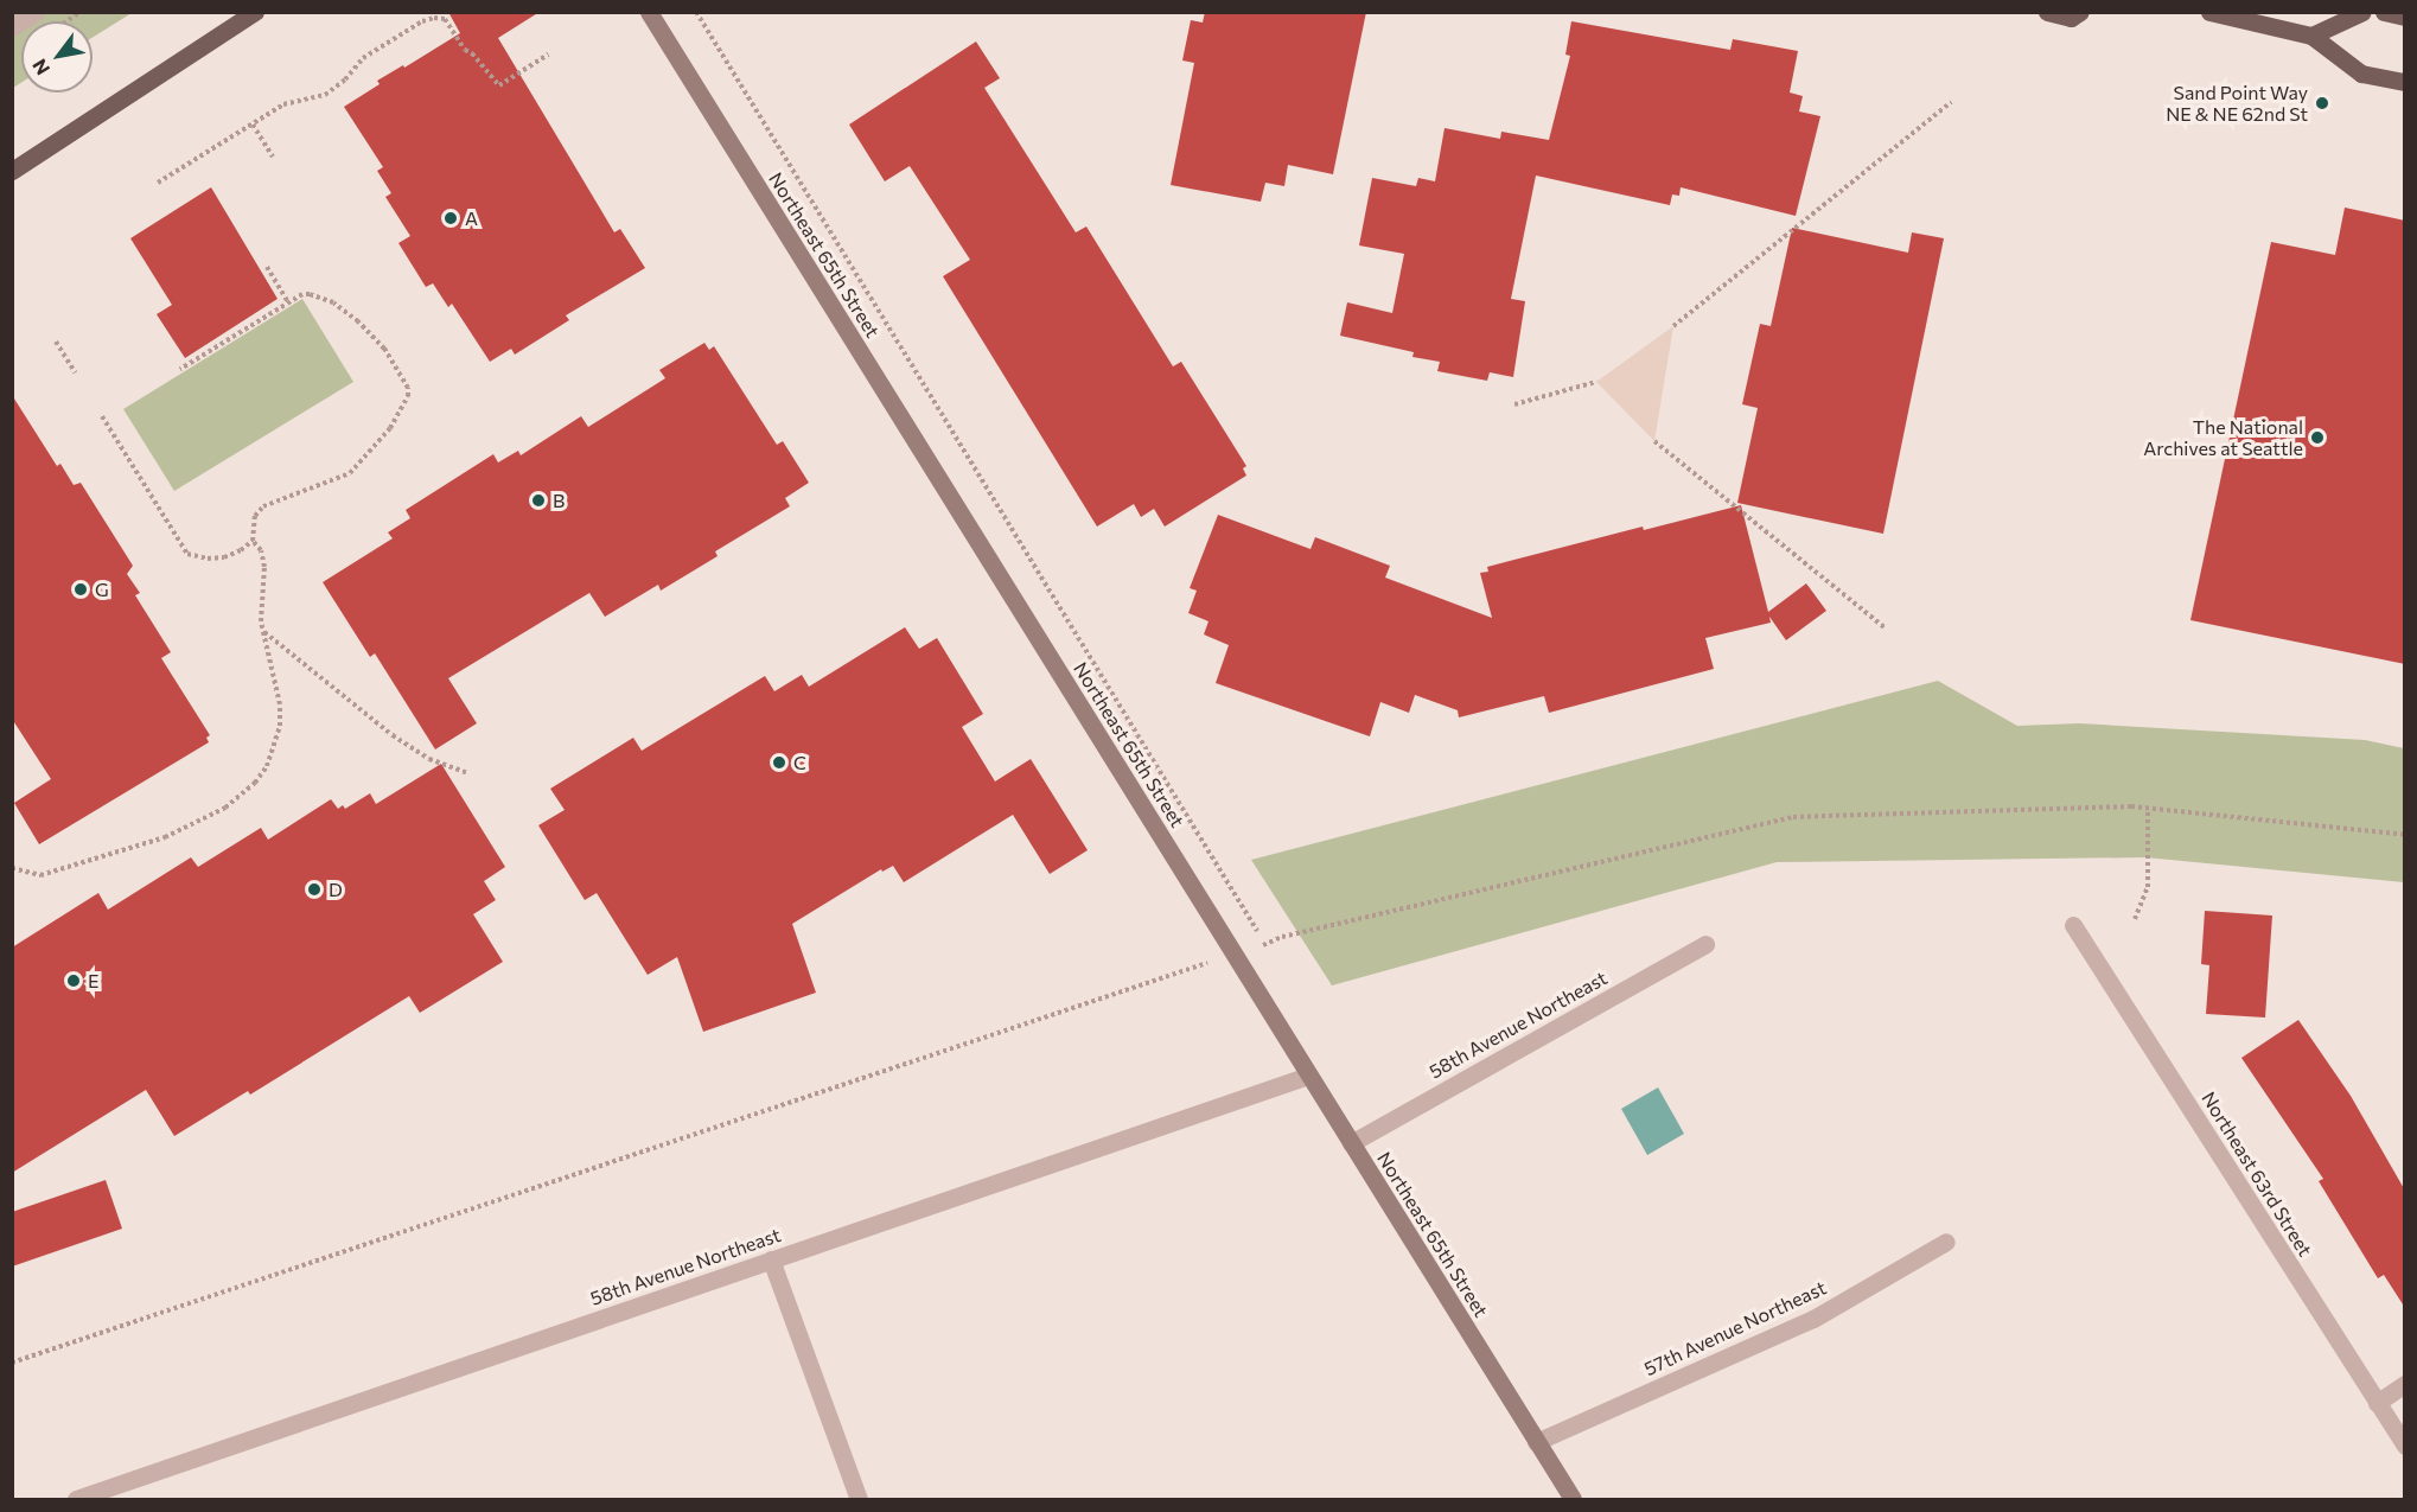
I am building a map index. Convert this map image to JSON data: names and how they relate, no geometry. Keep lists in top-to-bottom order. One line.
{"streets":{"main road":["Northeast 65th Street"],"street":["58th Avenue Northeast","Northeast 63rd Street","57th Avenue Northeast"]},"crossings":[["Northeast 65th Street","58th Avenue Northeast"],["Northeast 65th Street","57th Avenue Northeast"]],"places":["Sand Point Way NE & NE 62nd St","A","The National Archives at Seattle","B","G","C","D","E"],"north":"bottom left"}
